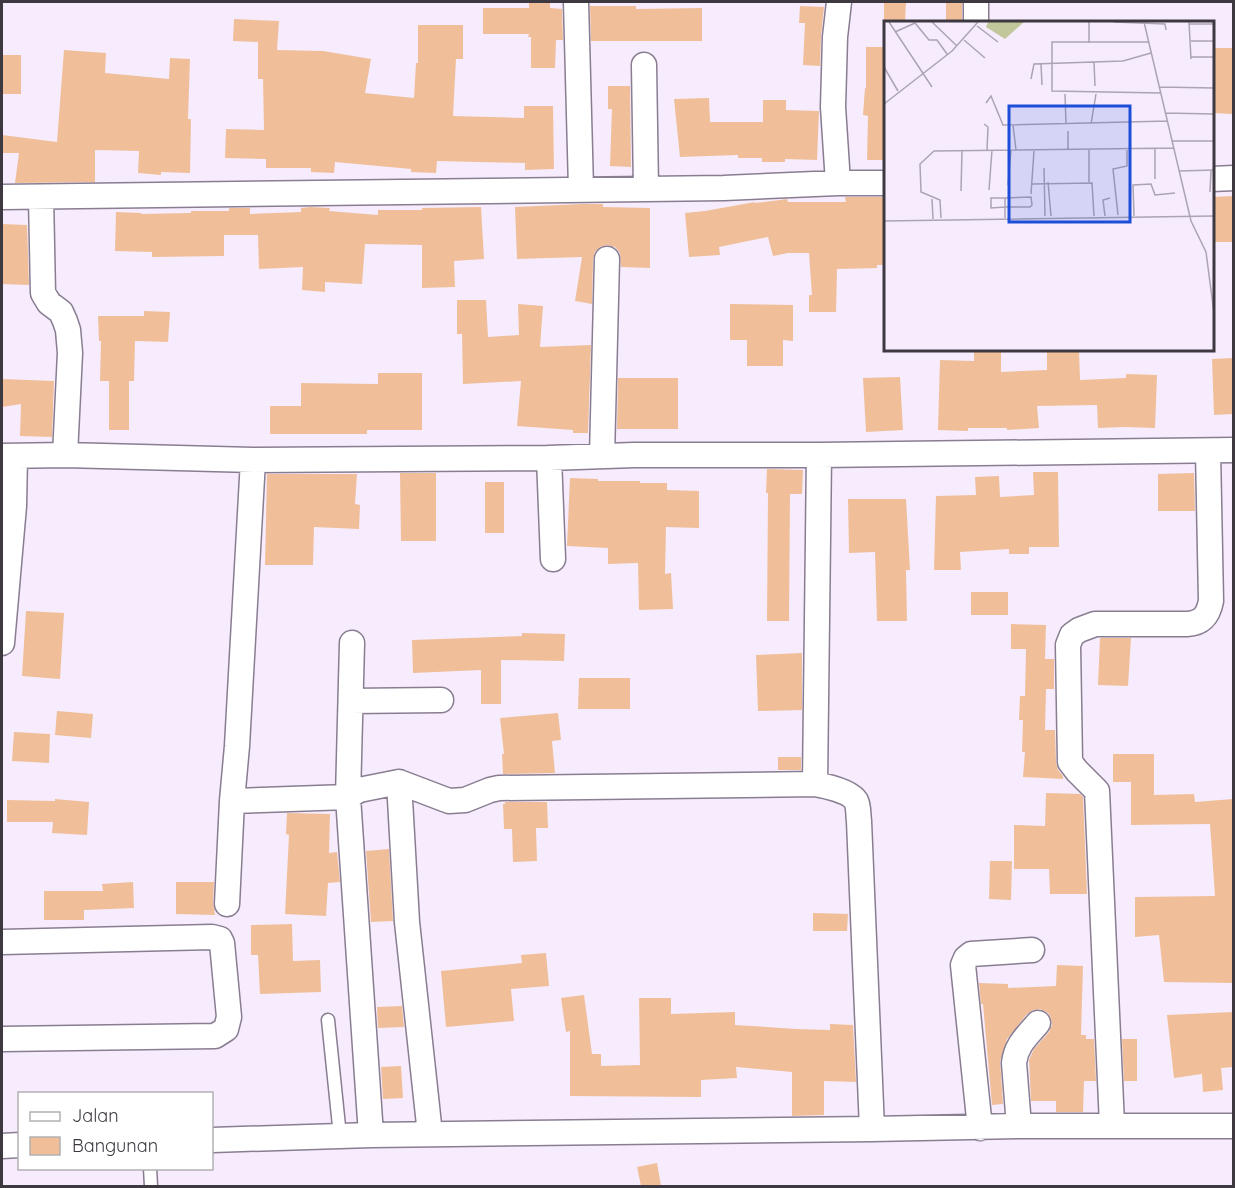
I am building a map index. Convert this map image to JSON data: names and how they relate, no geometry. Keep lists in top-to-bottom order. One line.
{"legend":["Jalan","Bangunan"]}
